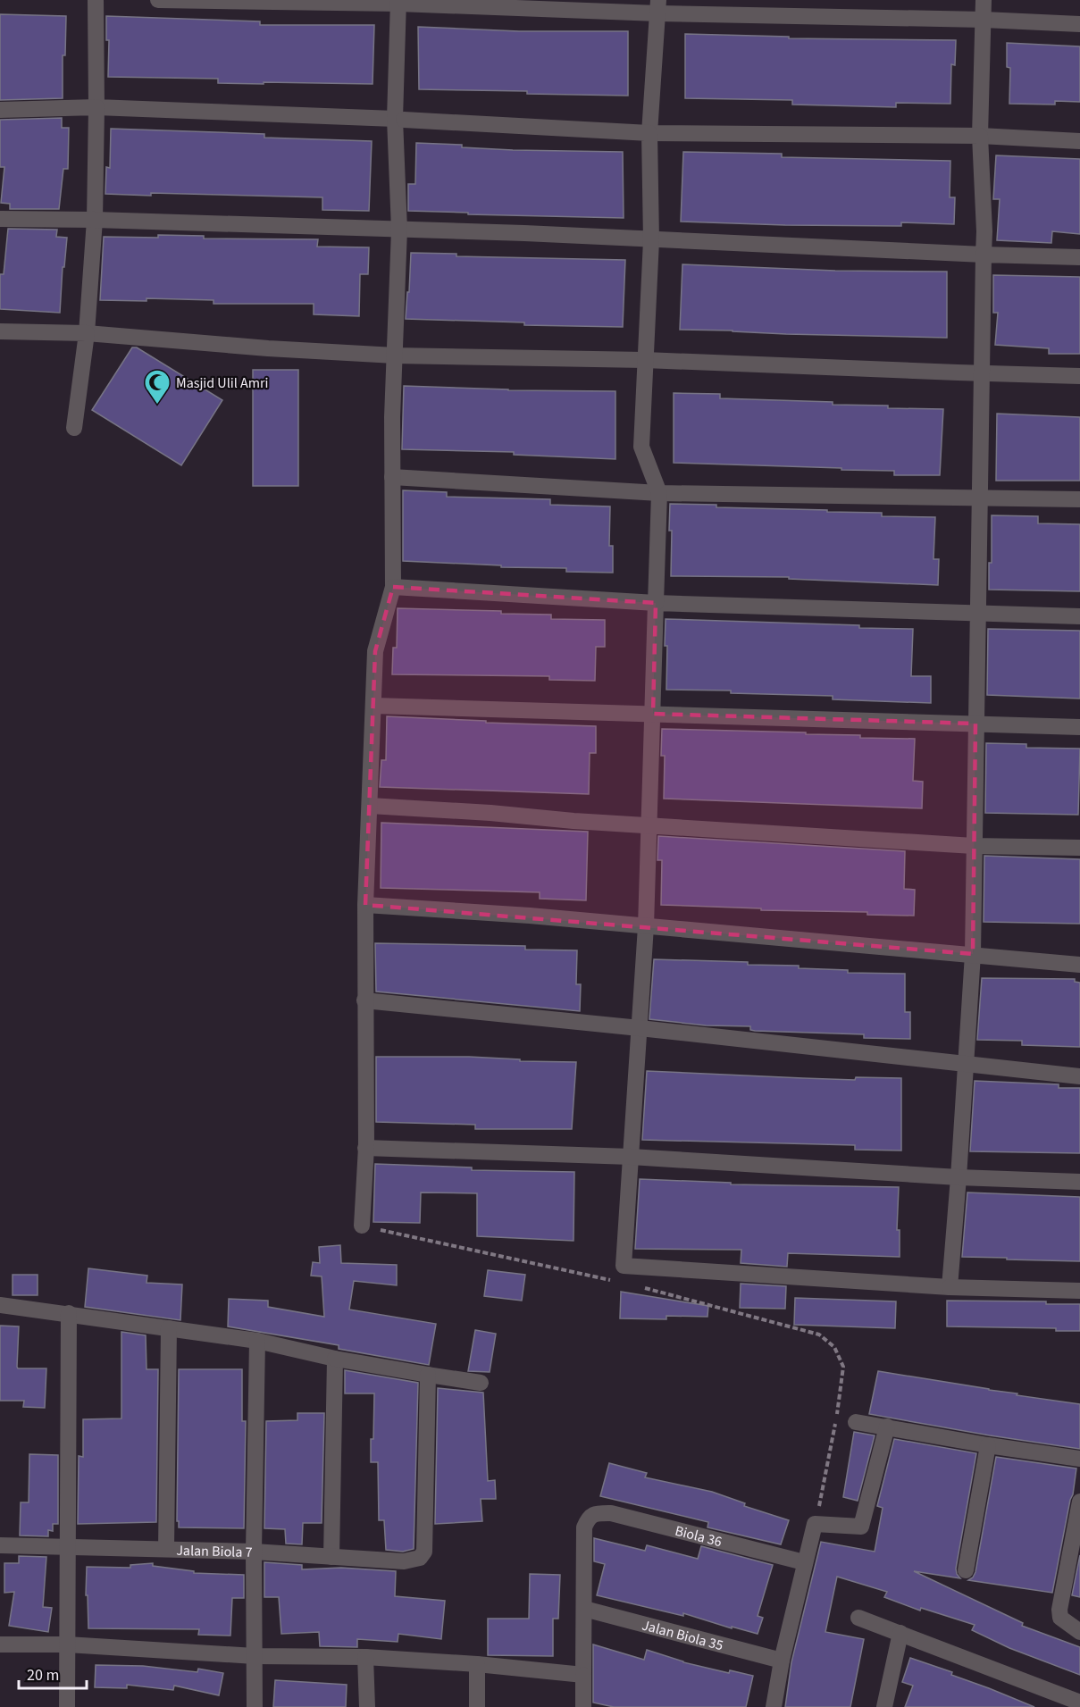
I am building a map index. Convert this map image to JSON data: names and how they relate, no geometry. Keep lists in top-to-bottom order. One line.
{"streets":{"street":["Biola 36","Jalan Biola 7","Jalan Biola 35"]},"crossings":[["Biola 36","Jalan Biola 35"]],"places":{"mosque":["Masjid Ulil Amri"]},"scale_bar":"20 m"}
